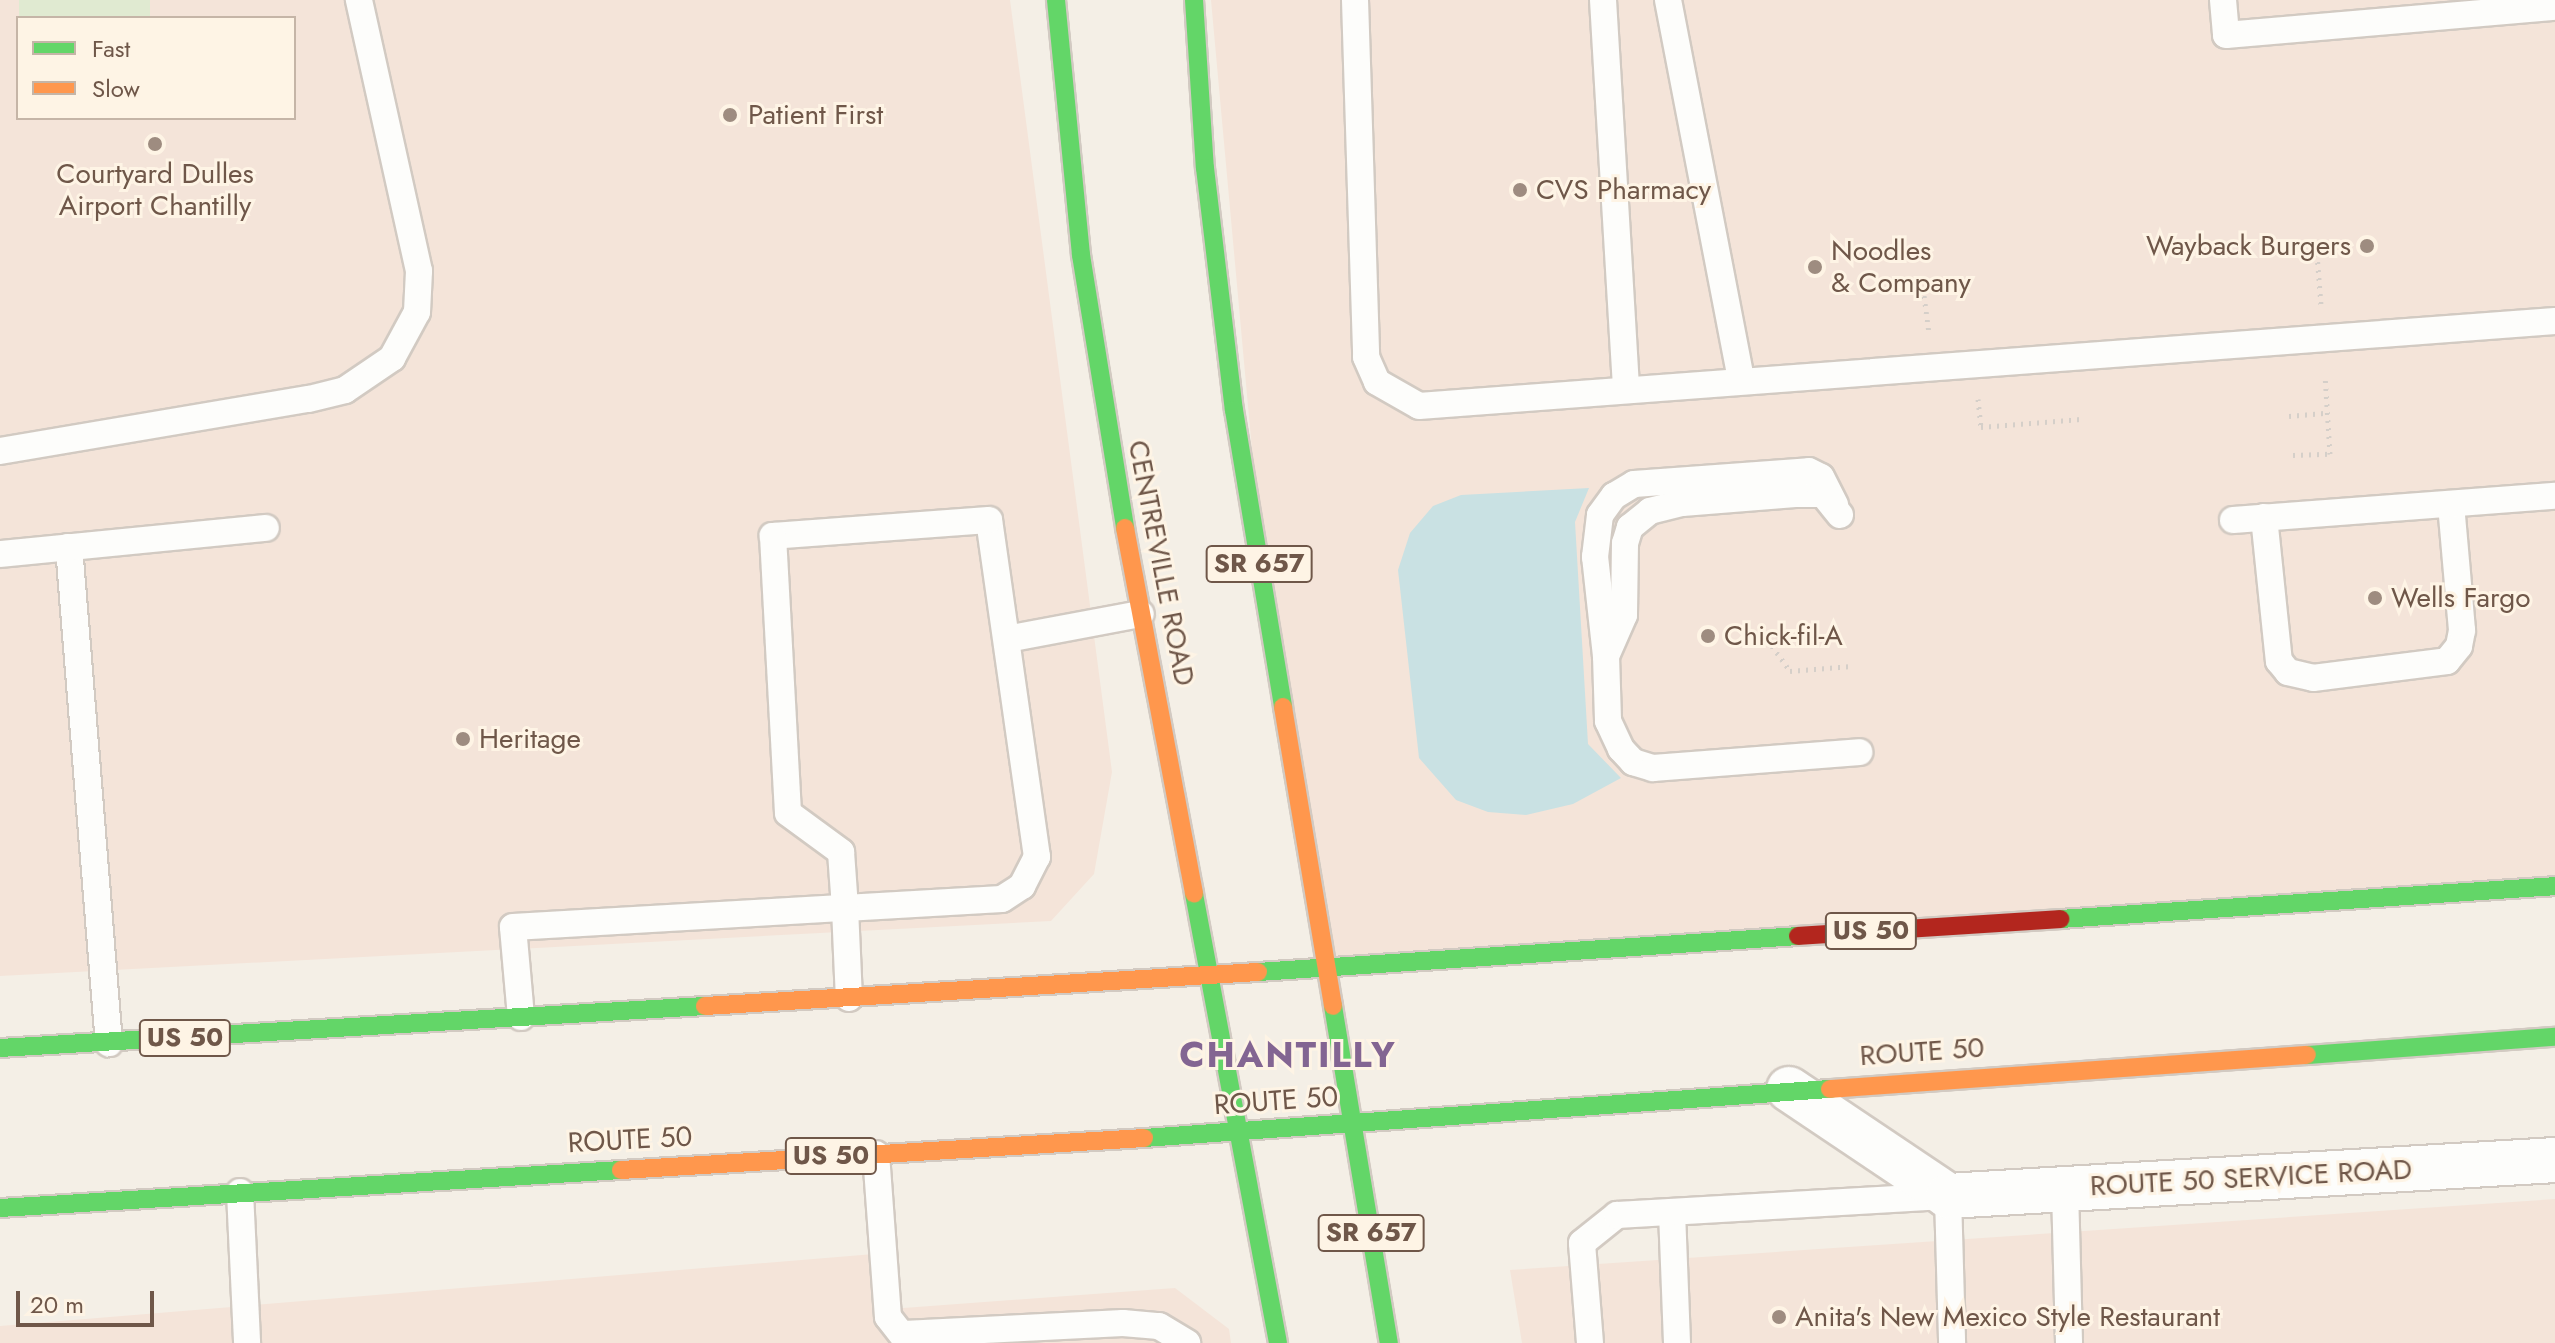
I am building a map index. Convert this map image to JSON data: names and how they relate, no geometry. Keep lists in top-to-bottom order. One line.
{"streets":{"main road":["CENTREVILLE ROAD","SR 657","US 50","ROUTE 50"],"street":["ROUTE 50 SERVICE ROAD"]},"crossings":[["CENTREVILLE ROAD","US 50"],["CENTREVILLE ROAD","ROUTE 50"],["SR 657","US 50"],["SR 657","ROUTE 50"]],"districts":["CHANTILLY"],"places":["Patient First","Courtyard Dulles Airport Chantilly","CVS Pharmacy","Wayback Burgers","Noodles & Company","Wells Fargo","Chick-fil-A","Heritage","Anita's New Mexico Style Restaurant"],"legend":["Fast","Slow"],"scale_bar":"20 m"}
